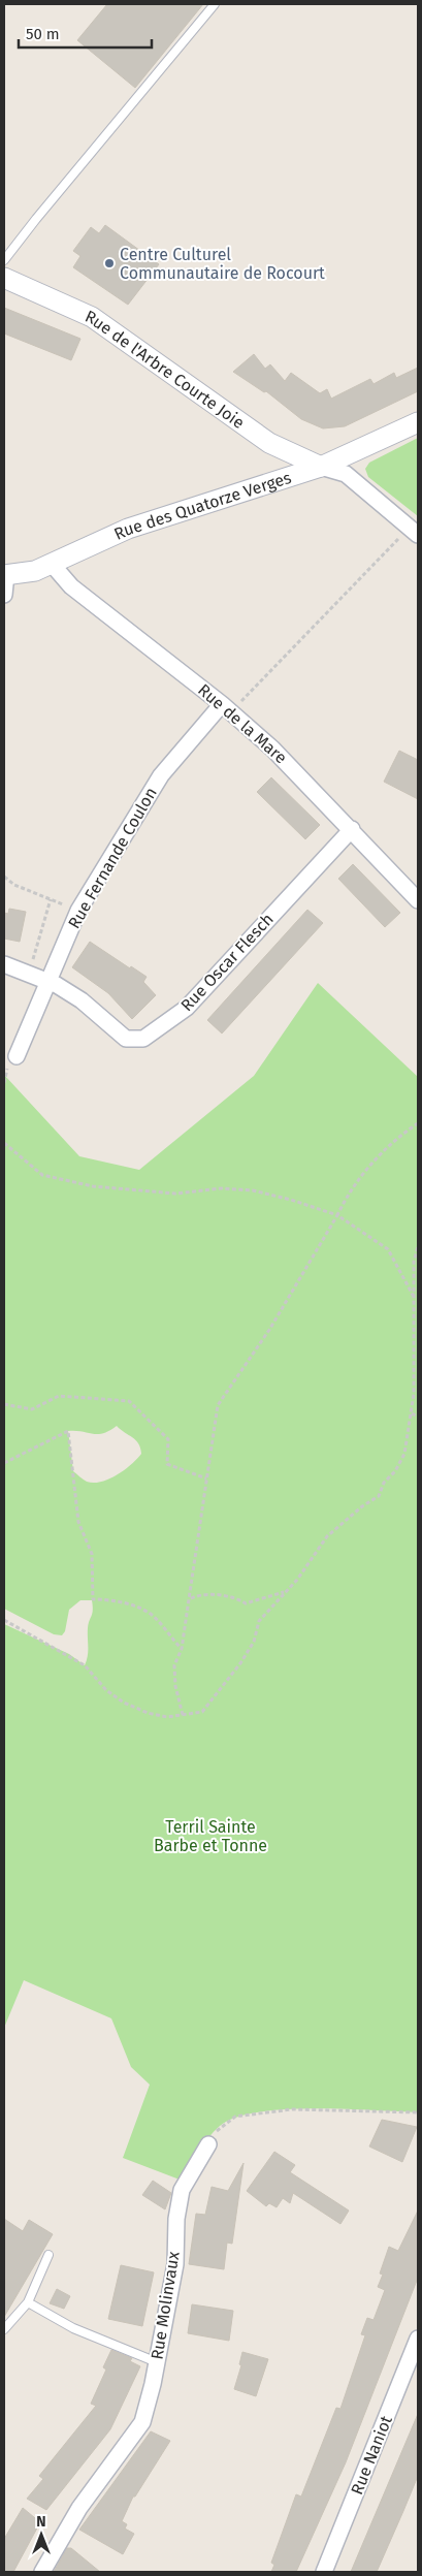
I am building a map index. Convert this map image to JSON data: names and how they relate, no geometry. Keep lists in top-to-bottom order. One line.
{"streets":{"street":["Rue de l'Arbre Courte Joie","Rue des Quatorze Verges","Rue de la Mare","Rue Fernande Coulon","Rue Oscar Flesch","Rue Molinvaux","Rue Naniot"]},"crossings":[["Rue de l'Arbre Courte Joie","Rue des Quatorze Verges"],["Rue des Quatorze Verges","Rue de la Mare"],["Rue de la Mare","Rue Fernande Coulon"],["Rue de la Mare","Rue Oscar Flesch"],["Rue Fernande Coulon","Rue Oscar Flesch"]],"parks":["Terril Sainte Barbe et Tonne"],"places":["Centre Culturel Communautaire de Rocourt"],"scale_bar":"50 m","north":"top"}
